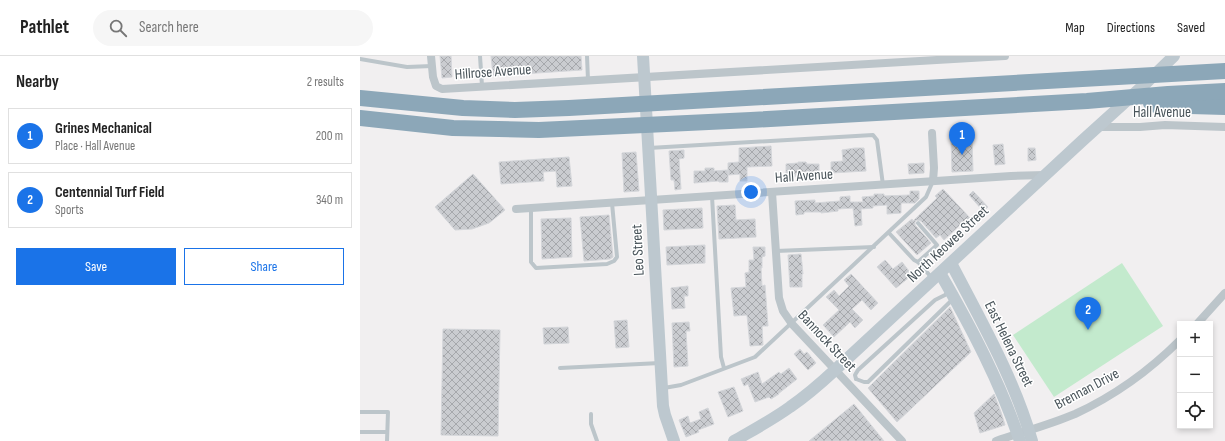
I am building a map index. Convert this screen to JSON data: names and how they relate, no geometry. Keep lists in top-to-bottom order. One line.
{"streets":{"street":["Hillrose Avenue","Hall Avenue","North Keowee Street","Leo Street","Bannock Street","East Helena Street","Brennan Drive"]},"crossings":[["Hillrose Avenue","Leo Street"],["Hall Avenue","North Keowee Street"],["Hall Avenue","Leo Street"],["Hall Avenue","Bannock Street"],["North Keowee Street","Bannock Street"],["North Keowee Street","East Helena Street"],["East Helena Street","Brennan Drive"]],"page":{"header":"Pathlet","search":"Search here","nav":["Map","Directions","Saved"],"heading":["Nearby","2 results"],"list":[{"mark":"1","name":"Grines Mechanical","note":"Place · Hall Avenue","value":"200 m"},{"mark":"2","name":"Centennial Turf Field","note":"Sports","value":"340 m"}],"pins":["1","2"],"buttons":["Save","Share"],"map_buttons":["+","−"]}}
